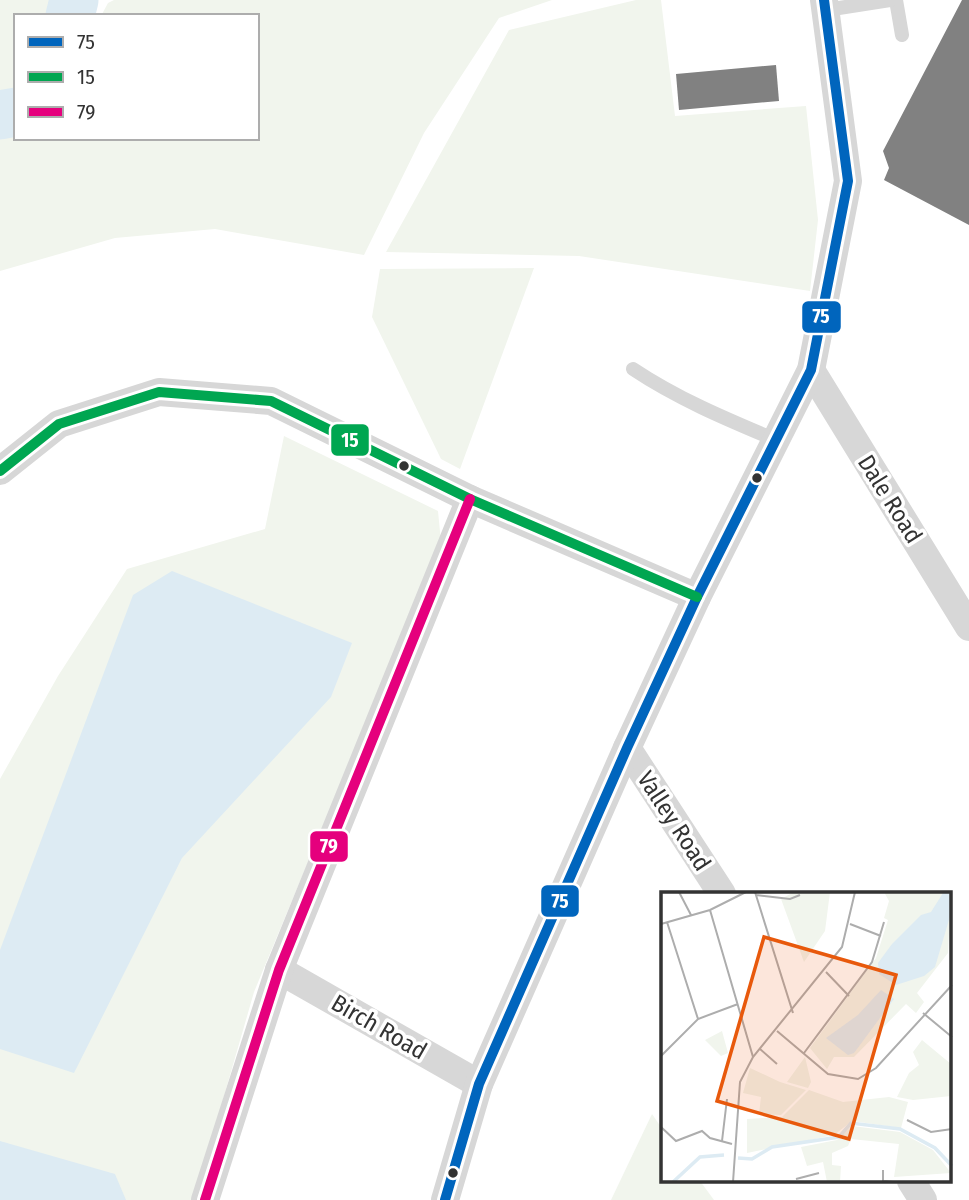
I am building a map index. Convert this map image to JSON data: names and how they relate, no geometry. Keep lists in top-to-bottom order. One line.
{"streets":{"street":["Dale Road","Valley Road","Birch Road"]},"lines":["transit line 75","transit line 15","transit line 79"],"legend":["75","15","79"]}
